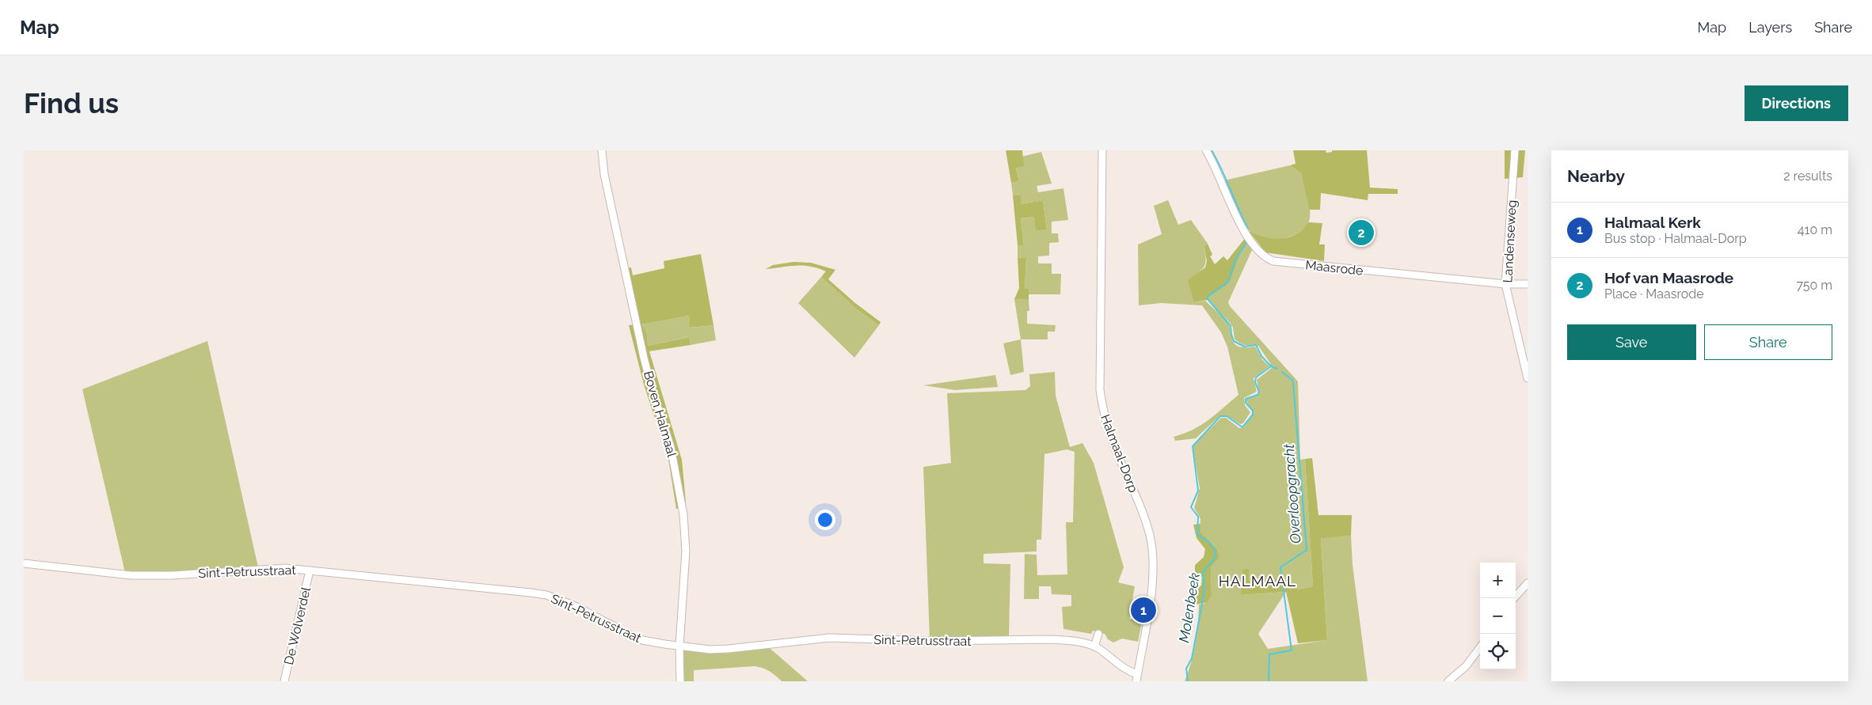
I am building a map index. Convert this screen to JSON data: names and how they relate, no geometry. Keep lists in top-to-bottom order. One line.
{"streets":{"street":["Landenseweg","Maasrode","Boven Halmaal","Halmaal-Dorp","Sint-Petrusstraat","De Wolverdel"]},"crossings":[["Landenseweg","Maasrode"],["Boven Halmaal","Sint-Petrusstraat"],["Halmaal-Dorp","Sint-Petrusstraat"],["Sint-Petrusstraat","De Wolverdel"]],"districts":["HALMAAL"],"water":["Overloopgracht","Molenbeek"],"page":{"header":"Map","nav":["Map","Layers","Share"],"buttons":["Directions",["Save","Share"]],"title":"Find us","heading":["Nearby","2 results"],"list":[{"mark":"1","name":"Halmaal Kerk","note":"Bus stop · Halmaal-Dorp","value":"410 m"},{"mark":"2","name":"Hof van Maasrode","note":"Place · Maasrode","value":"750 m"}],"pins":["2","1"],"map_buttons":["+","−"]}}
